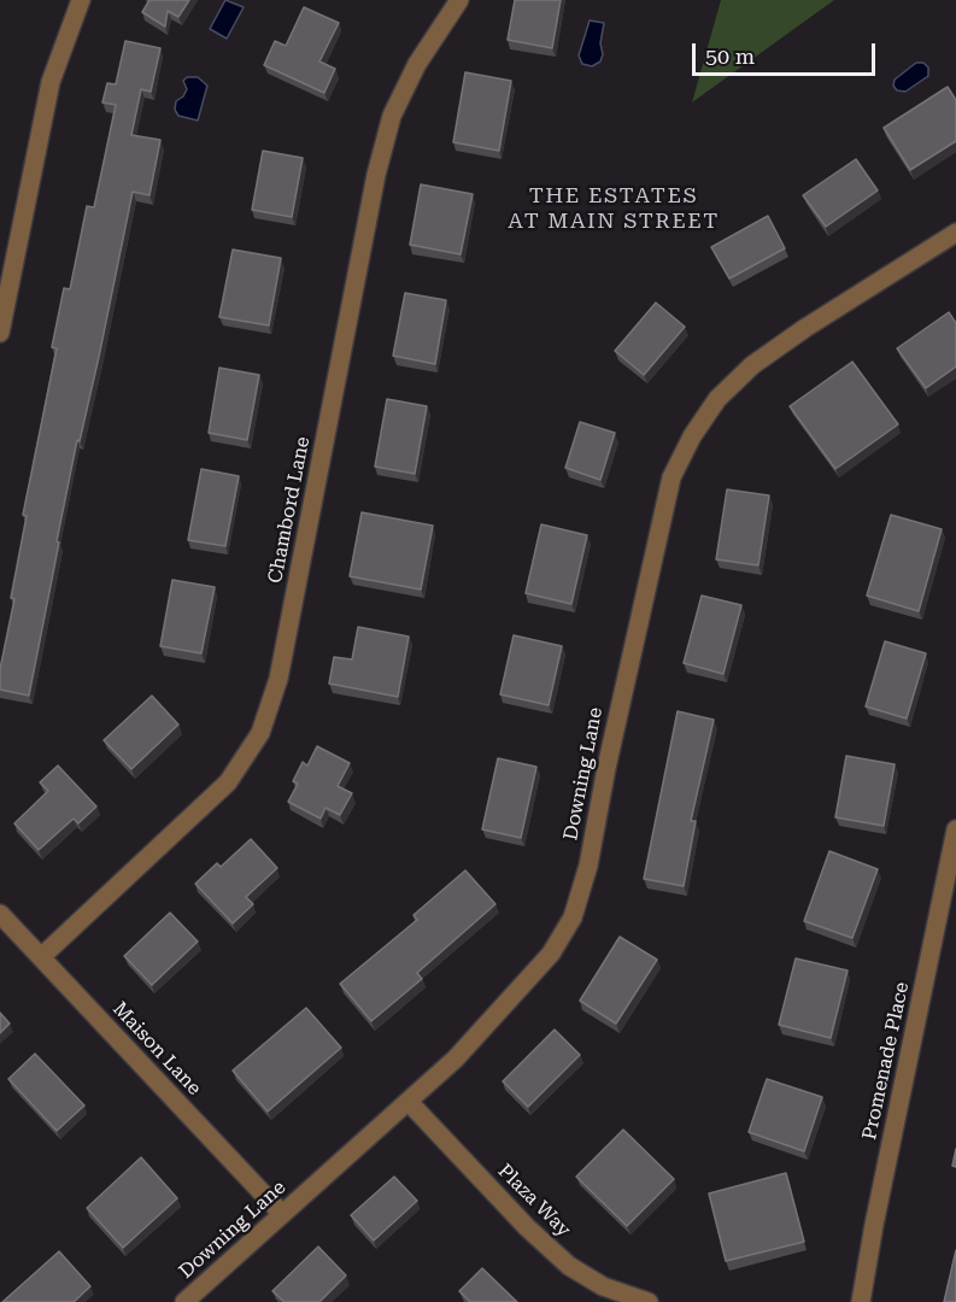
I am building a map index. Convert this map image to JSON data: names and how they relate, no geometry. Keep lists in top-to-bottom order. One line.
{"streets":{"street":["Chambord Lane","Downing Lane","Maison Lane","Promenade Place","Plaza Way"]},"crossings":[["Chambord Lane","Maison Lane"],["Downing Lane","Maison Lane"],["Downing Lane","Plaza Way"]],"districts":["THE ESTATES AT MAIN STREET"],"scale_bar":"50 m"}
